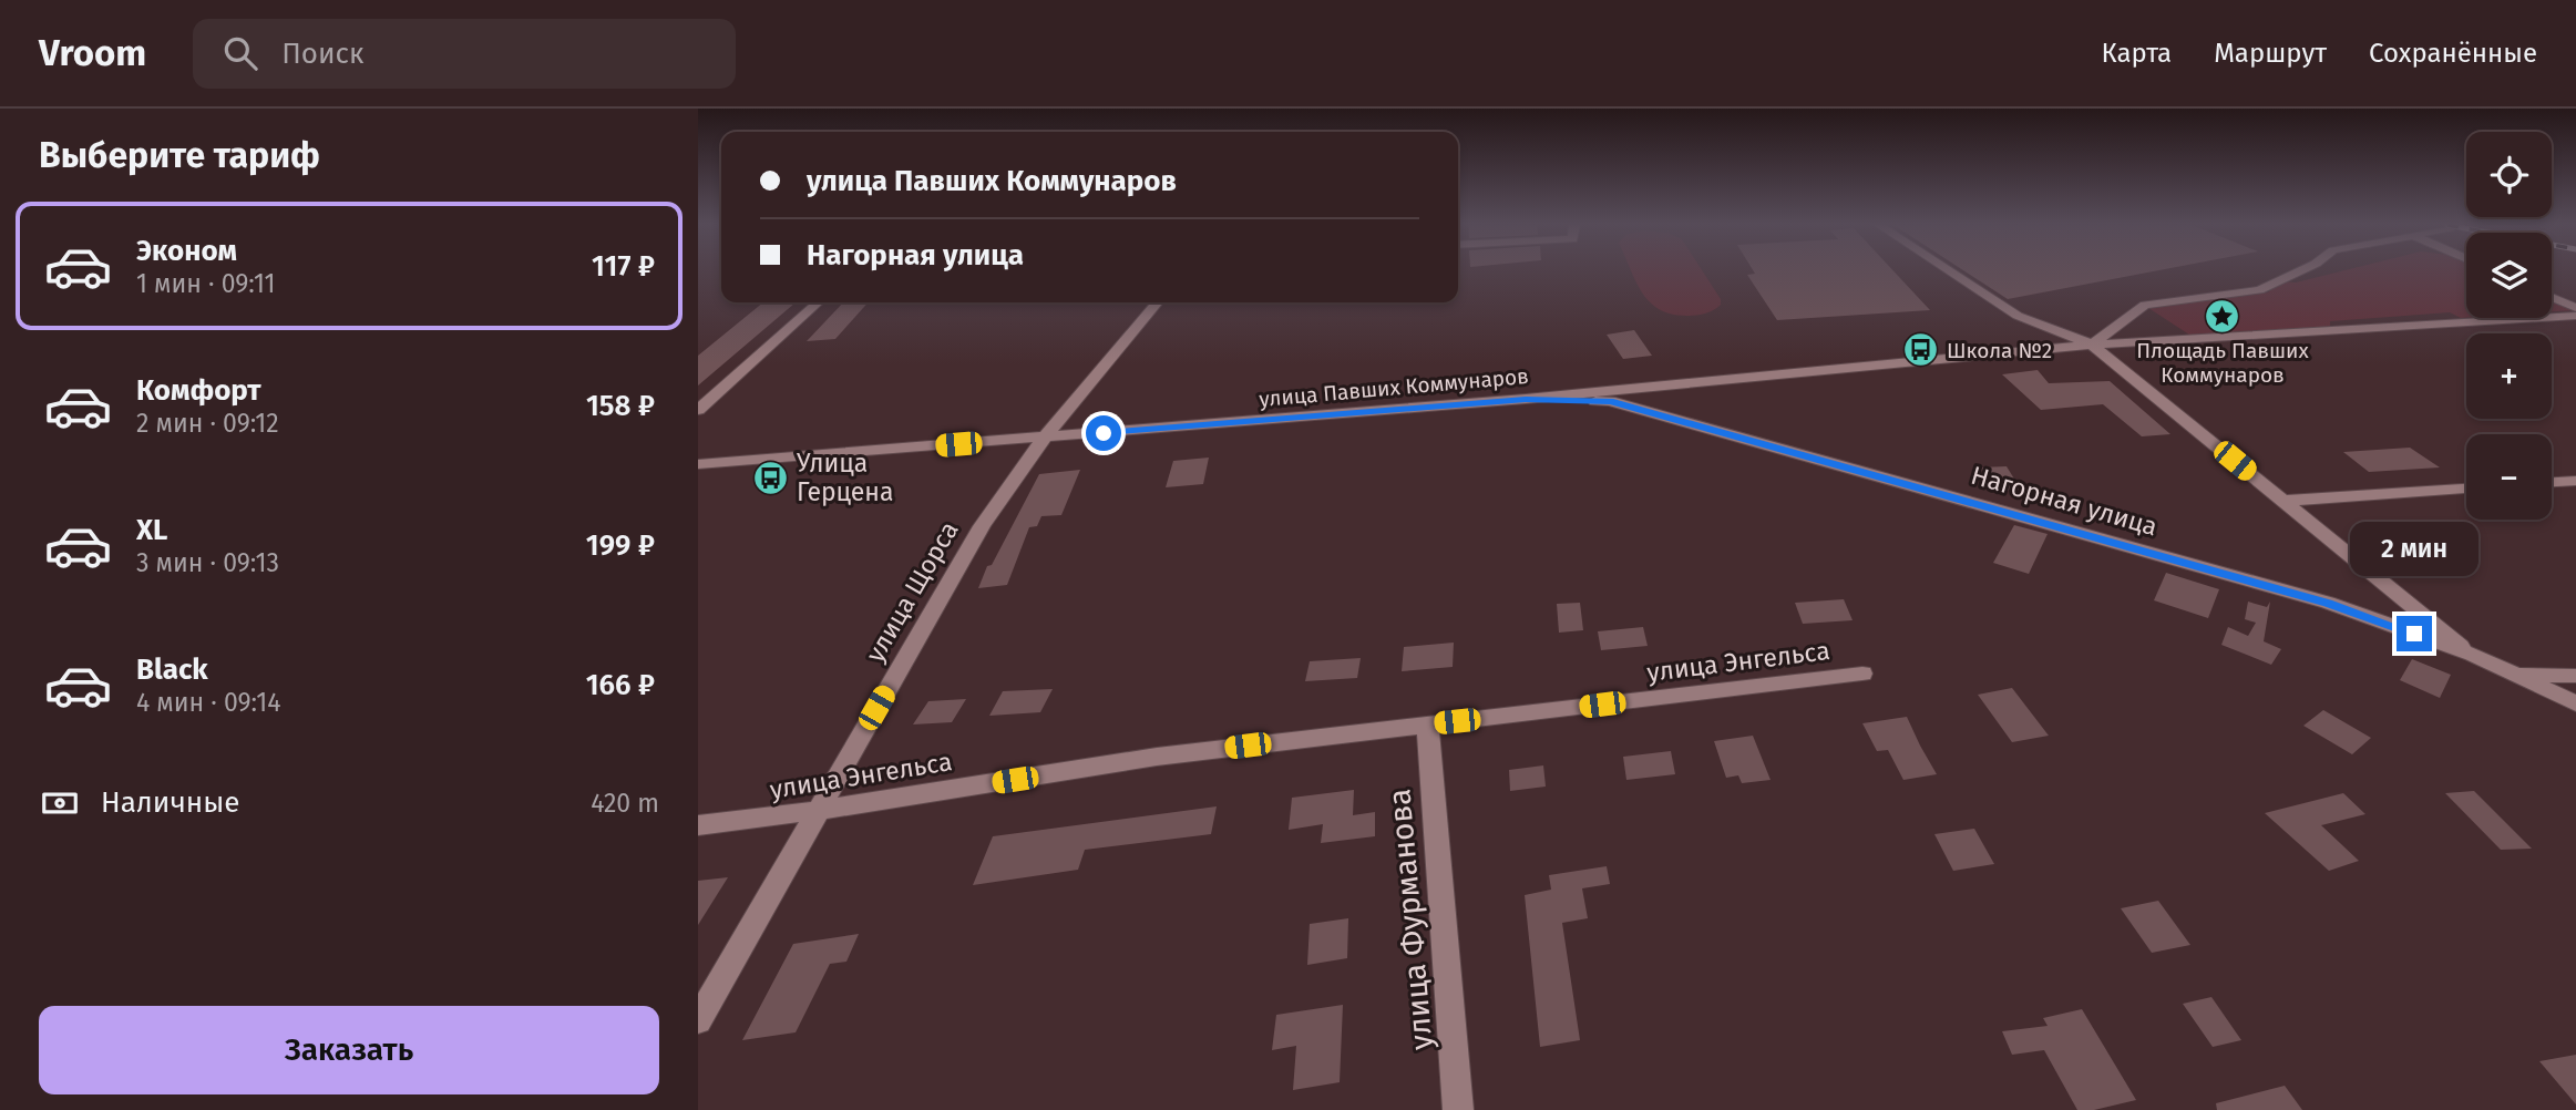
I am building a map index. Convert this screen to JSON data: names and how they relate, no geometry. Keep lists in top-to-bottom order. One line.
{"streets":{"street":["улица Павших Коммунаров","Нагорная улица","улица Щорса","улица Энгельса","улица Фурманова"]},"crossings":[["улица Павших Коммунаров","Нагорная улица"],["улица Павших Коммунаров","улица Щорса"],["улица Щорса","улица Энгельса"],["улица Энгельса","улица Фурманова"]],"places":{"place":["Площадь Павших Коммунаров"],"bus stop":["Школа №2","Улица Герцена"]},"page":{"header":"Vroom","search":"Поиск","nav":["Карта","Маршрут","Сохранённые"],"heading":"Выберите тариф","map_buttons":["+","−"],"banner":["улица Павших Коммунаров","Нагорная улица"],"list":[{"name":"Эконом","note":"1 мин · 09:11","value":"117 ₽"},{"name":"Комфорт","note":"2 мин · 09:12","value":"158 ₽"},{"name":"XL","note":"3 мин · 09:13","value":"199 ₽"},{"name":"Black","note":"4 мин · 09:14","value":"166 ₽"}],"bubble":"2 мин","pay":["Наличные","420 m"],"buttons":"Заказать"}}
